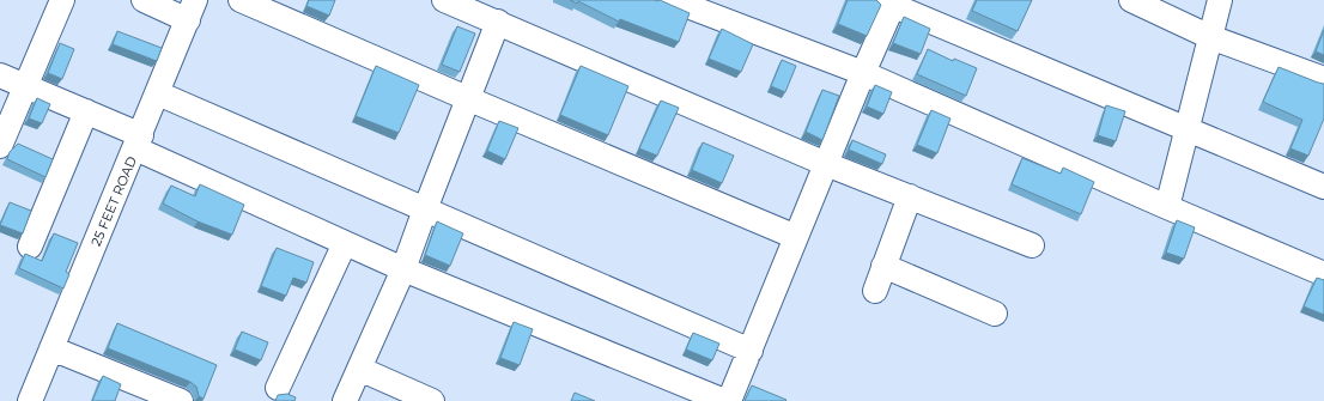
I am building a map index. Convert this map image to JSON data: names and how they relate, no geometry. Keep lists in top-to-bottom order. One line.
{"streets":{"street":["25 FEET ROAD"]}}
